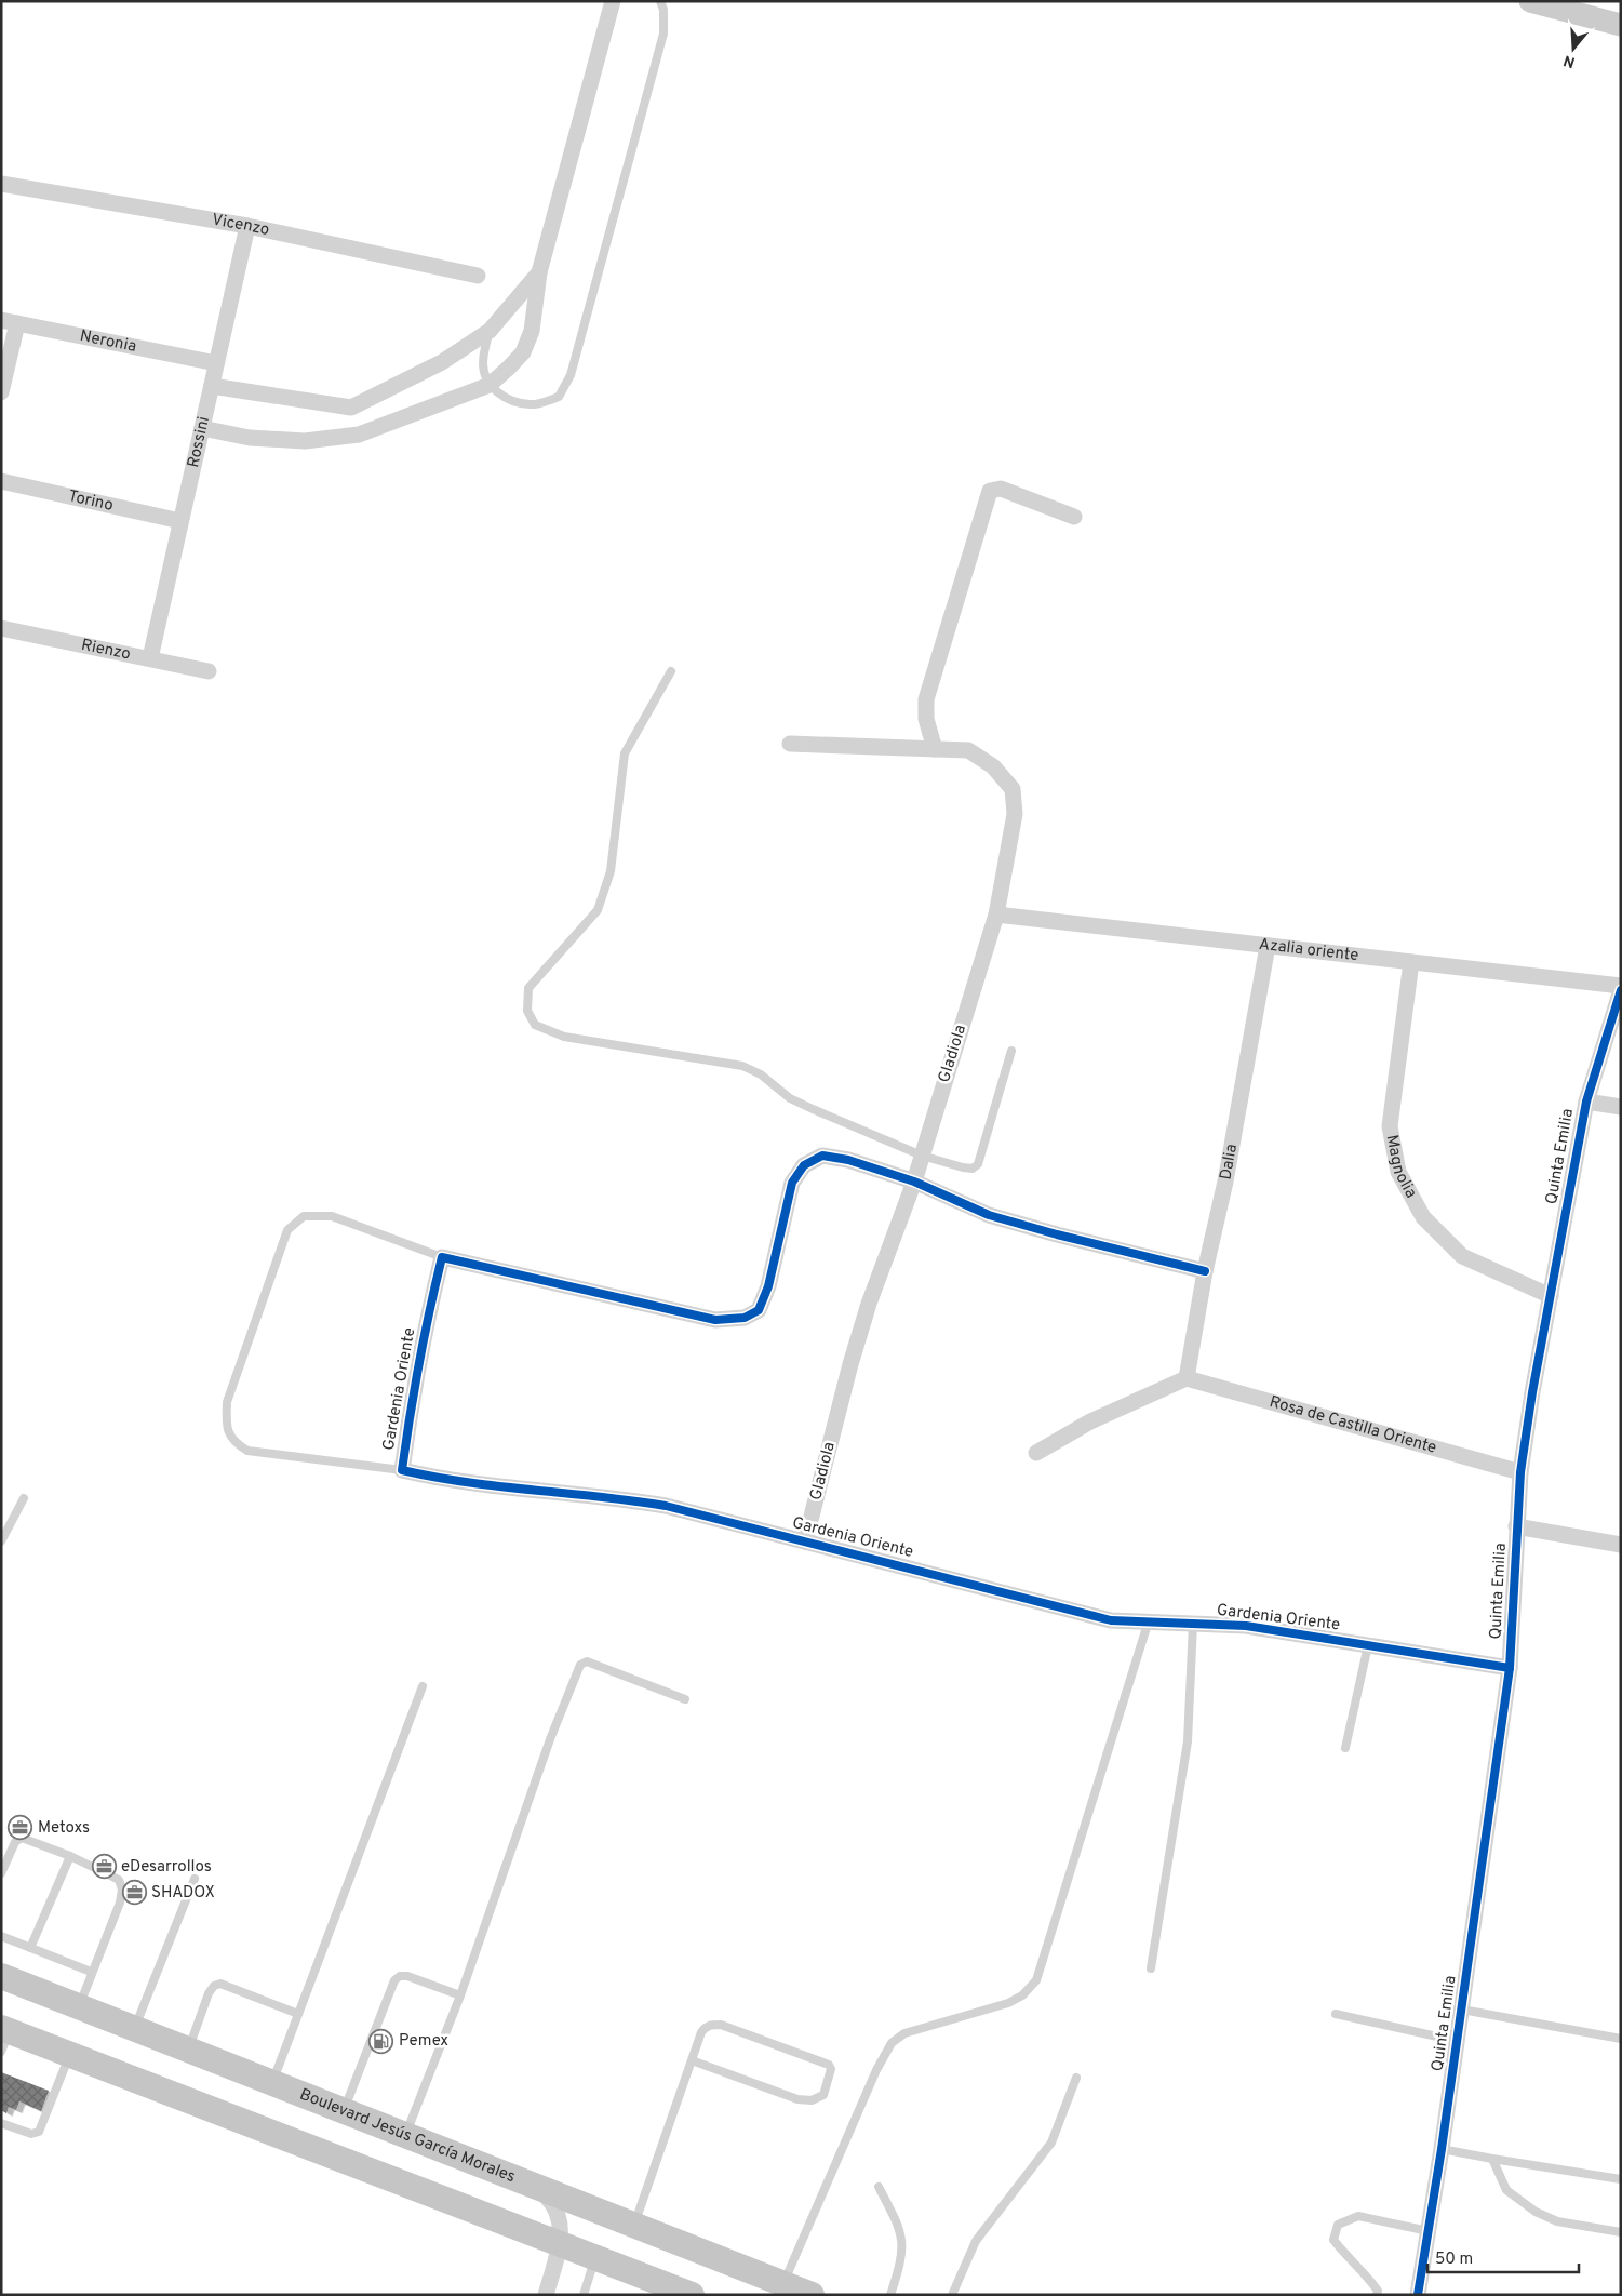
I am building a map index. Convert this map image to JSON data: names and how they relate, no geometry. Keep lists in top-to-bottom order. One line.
{"streets":{"main road":["Boulevard Jesús García Morales"],"street":["Vicenzo","Neronia","Rossini","Torino","Rienzo","Azalia oriente","Gladiola","Quinta Emilia","Dalia","Magnolia","Gardenia Oriente","Rosa de Castilla Oriente"]},"crossings":[["Vicenzo","Rossini"],["Neronia","Rossini"],["Rossini","Torino"],["Rossini","Rienzo"],["Azalia oriente","Gladiola"],["Azalia oriente","Dalia"],["Azalia oriente","Magnolia"],["Gladiola","Gardenia Oriente"],["Quinta Emilia","Magnolia"],["Quinta Emilia","Gardenia Oriente"],["Quinta Emilia","Rosa de Castilla Oriente"],["Dalia","Rosa de Castilla Oriente"]],"places":{"office":["Metoxs","eDesarrollos","SHADOX"],"fuel station":["Pemex"]},"scale_bar":"50 m","north":"bottom"}
